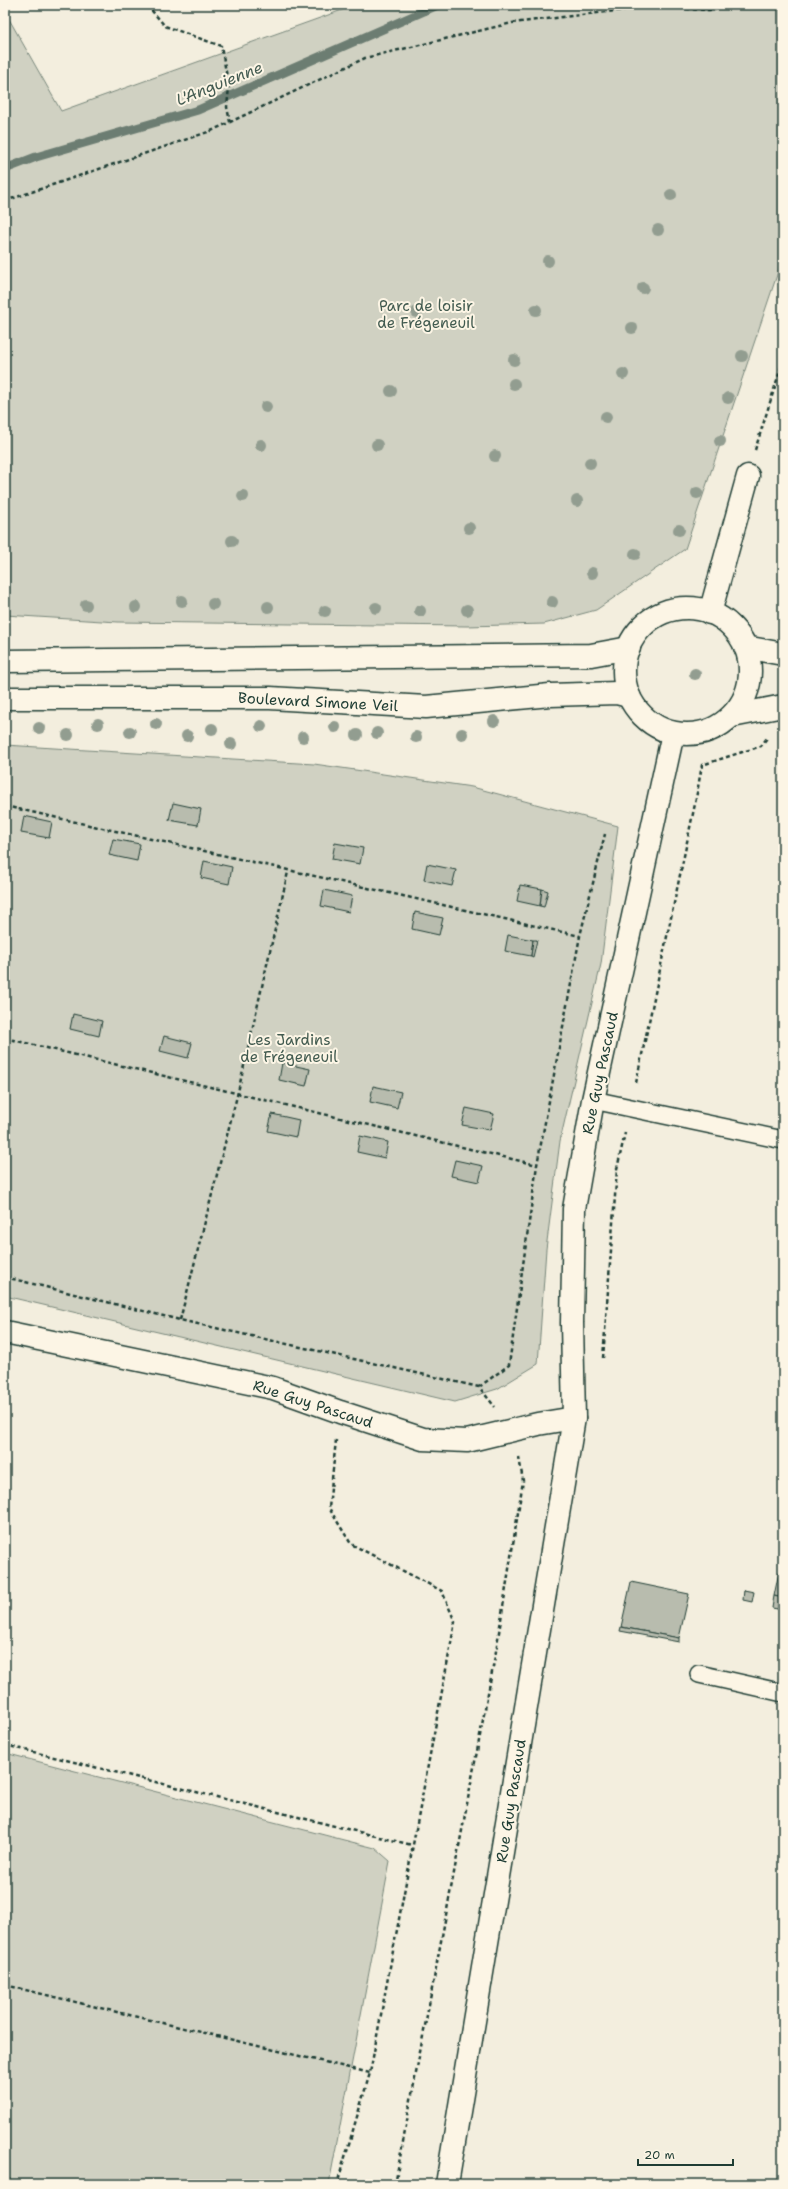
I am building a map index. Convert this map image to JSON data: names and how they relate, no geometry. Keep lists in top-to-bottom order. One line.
{"streets":{"street":["Boulevard Simone Veil","Rue Guy Pascaud"]},"crossings":[["Boulevard Simone Veil","Rue Guy Pascaud"]],"water":["L'Anguienne"],"parks":["Parc de loisir de Frégeneuil","Les Jardins de Frégeneuil"],"scale_bar":"20 m"}
